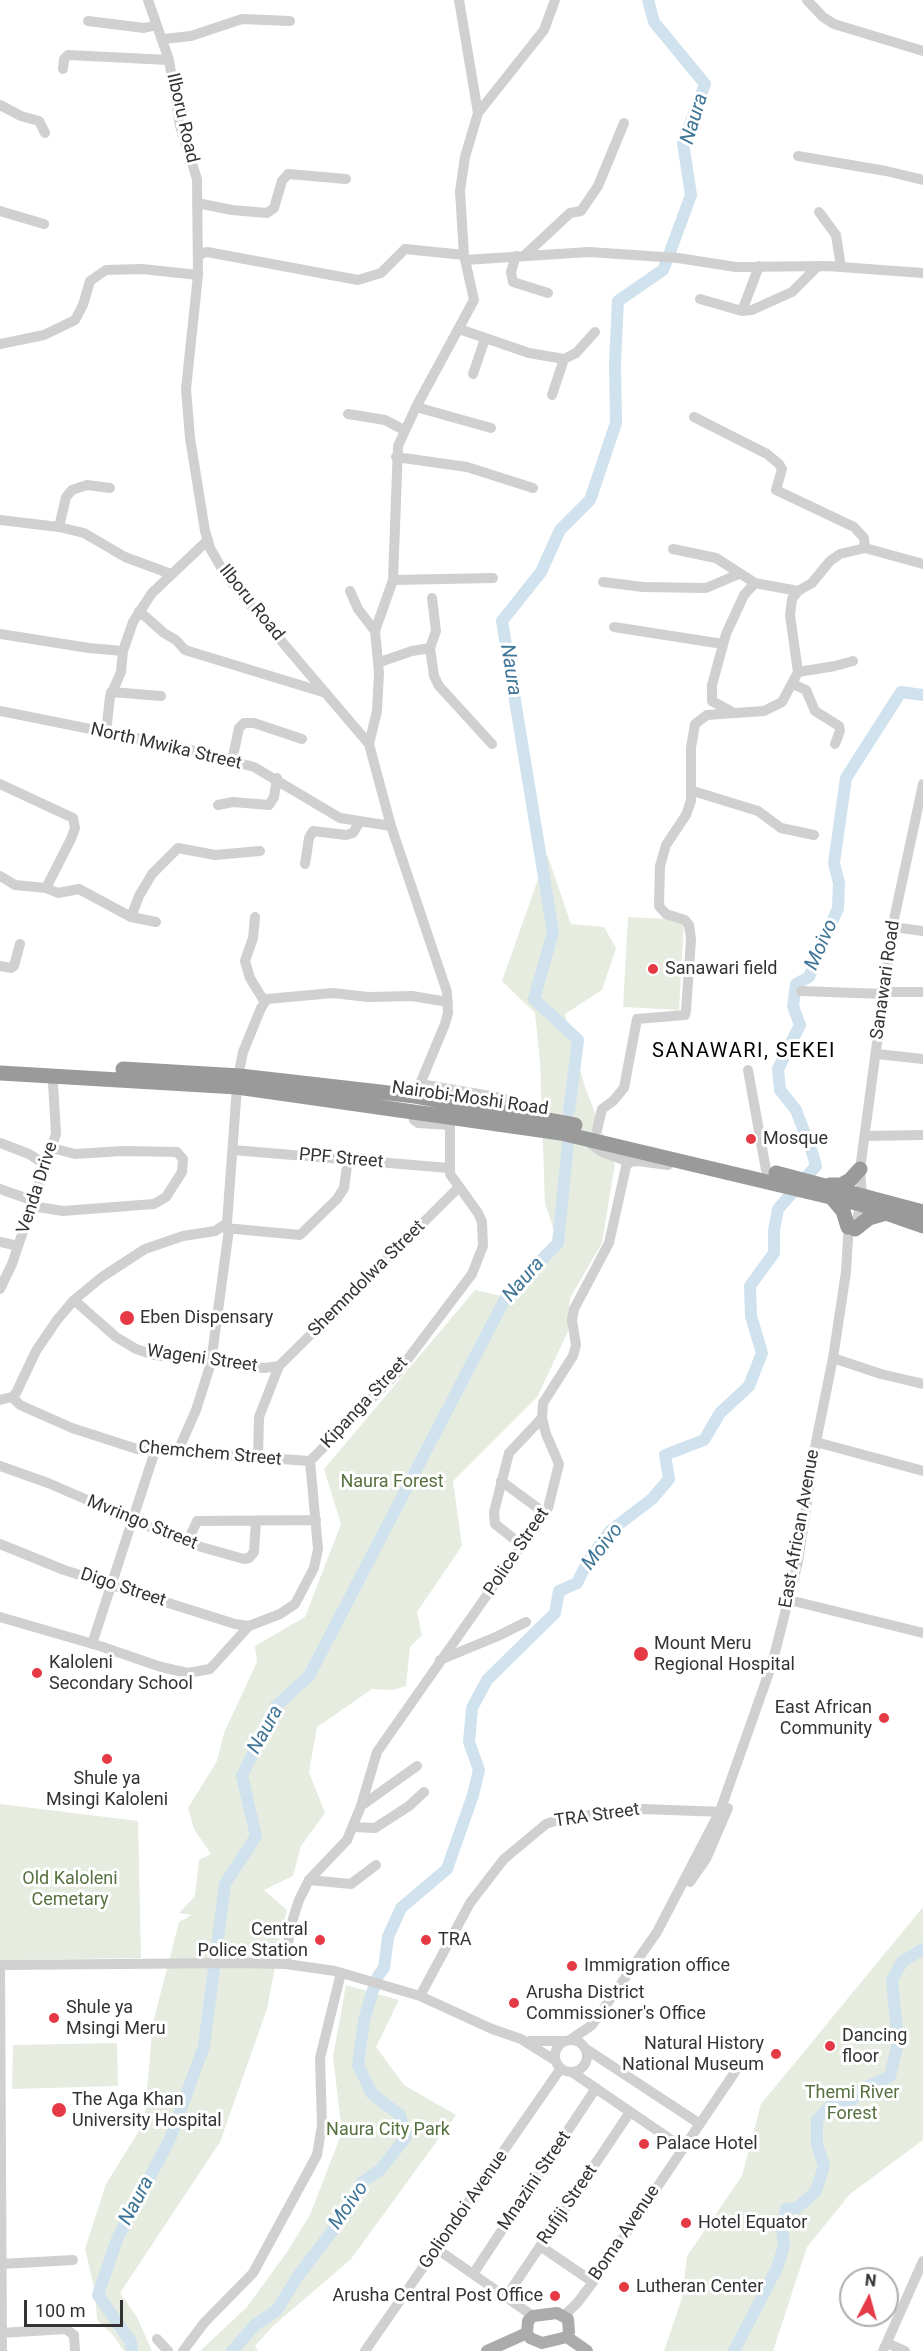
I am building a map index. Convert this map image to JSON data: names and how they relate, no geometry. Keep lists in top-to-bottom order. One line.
{"streets":{"highway":["Nairobi-Moshi Road"],"street":["Ilboru Road","North Mwika Street","Sanawari Road","PPF Street","Venda Drive","Shemndolwa Street","Wageni Street","Kipanga Street","Chemchem Street","Mvringo Street","East African Avenue","Police Street","Digo Street","TRA Street","Mnazini Street","Rufiji Street","Goliondoi Avenue","Boma Avenue"]},"crossings":[["Ilboru Road","North Mwika Street"],["Ilboru Road","Nairobi-Moshi Road"],["Ilboru Road","Kipanga Street"],["Sanawari Road","Nairobi-Moshi Road"],["Sanawari Road","East African Avenue"],["Nairobi-Moshi Road","Kipanga Street"],["PPF Street","Kipanga Street"],["Shemndolwa Street","Wageni Street"],["Shemndolwa Street","Kipanga Street"],["Kipanga Street","Chemchem Street"],["Kipanga Street","Digo Street"],["East African Avenue","TRA Street"]],"districts":["SANAWARI, SEKEI"],"water":["Naura","Moivo"],"parks":["Naura Forest","Old Kaloleni Cemetary","Themi River Forest","Naura City Park"],"places":["Sanawari field","Mosque","Eben Dispensary","Mount Meru Regional Hospital","Kaloleni Secondary School","East African Community","Shule ya Msingi Kaloleni","Central Police Station","TRA","Immigration office","Arusha District Commissioner's Office","Shule ya Msingi Meru","Dancing floor","Natural History National Museum","The Aga Khan University Hospital","Palace Hotel","Hotel Equator","Lutheran Center","Arusha Central Post Office"],"scale_bar":"100 m","north":"top"}
